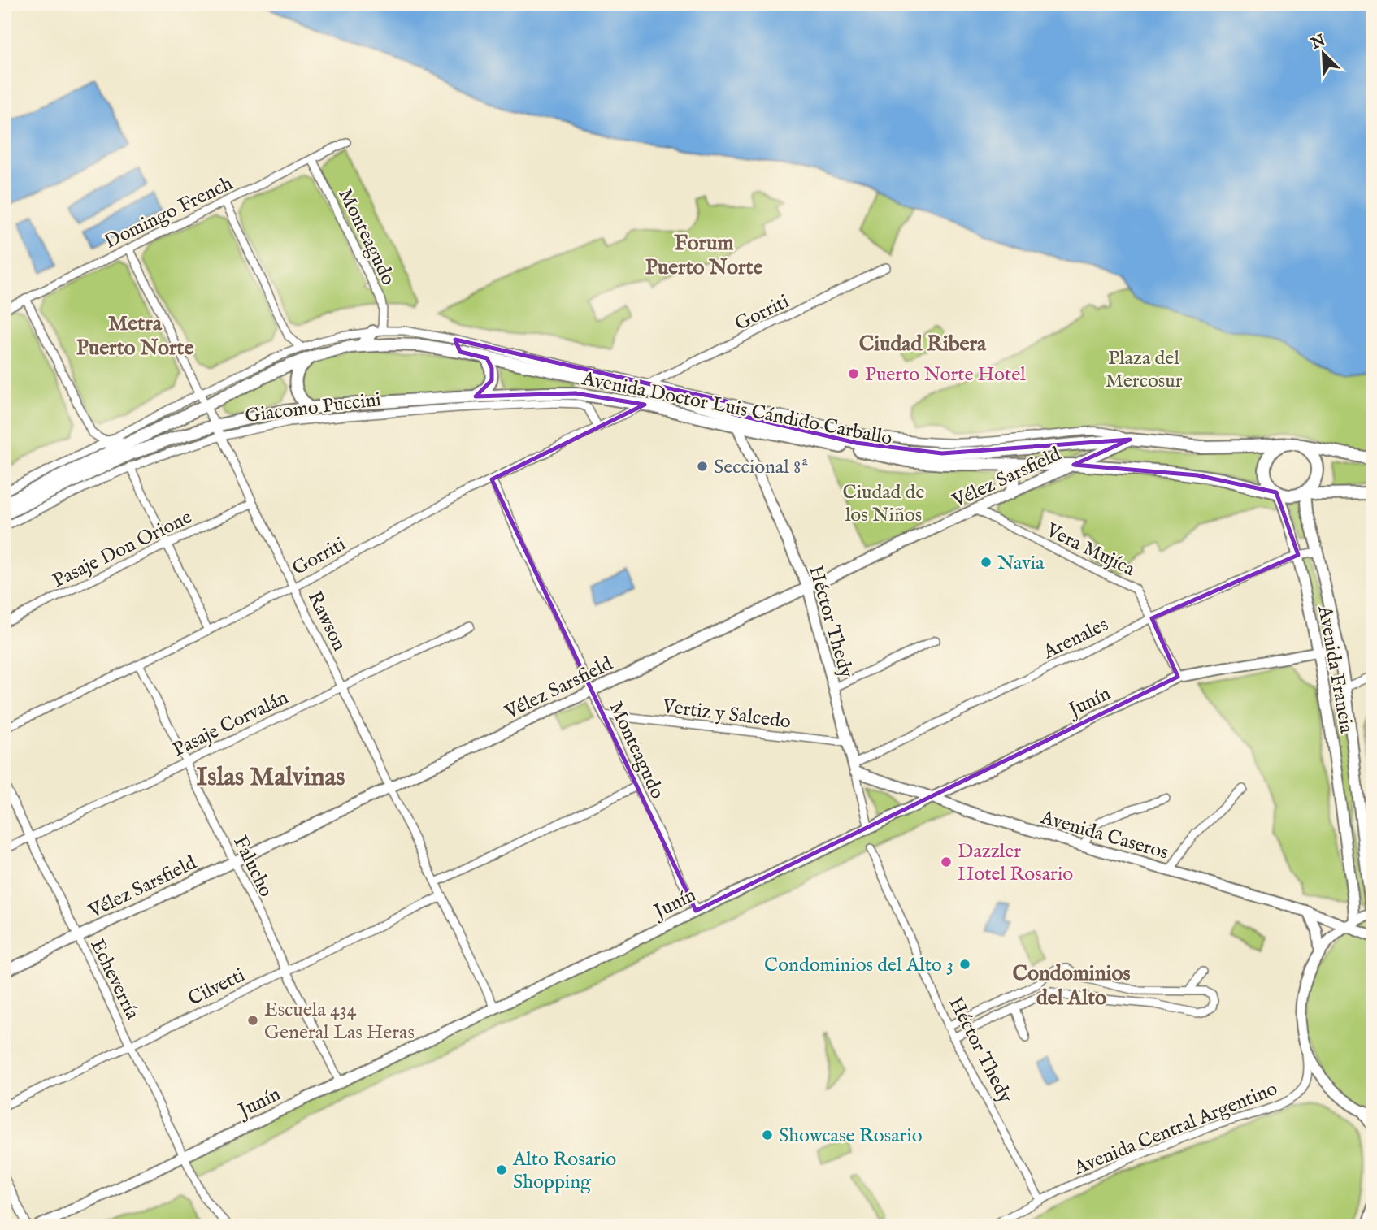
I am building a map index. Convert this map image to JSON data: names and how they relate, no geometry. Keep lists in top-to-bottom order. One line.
{"streets":{"main road":["Avenida Doctor Luis Cándido Carballo","Vélez Sarsfield","Héctor Thedy","Avenida Francia","Junín","Avenida Caseros"],"street":["Domingo French","Monteagudo","Gorriti","Giacomo Puccini","Pasaje Don Orione","Vera Mujíca","Rawson","Arenales","Vertiz y Salcedo","Pasaje Corvalán","Falucho","Echeverría","Cilvetti","Avenida Central Argentino"]},"crossings":[["Domingo French","Monteagudo"],["Domingo French","Rawson"],["Monteagudo","Gorriti"],["Monteagudo","Avenida Doctor Luis Cándido Carballo"],["Monteagudo","Vélez Sarsfield"],["Monteagudo","Junín"],["Monteagudo","Vertiz y Salcedo"],["Gorriti","Giacomo Puccini"],["Gorriti","Avenida Doctor Luis Cándido Carballo"],["Gorriti","Rawson"],["Gorriti","Falucho"],["Giacomo Puccini","Avenida Doctor Luis Cándido Carballo"],["Giacomo Puccini","Rawson"],["Avenida Doctor Luis Cándido Carballo","Vélez Sarsfield"],["Avenida Doctor Luis Cándido Carballo","Rawson"],["Avenida Doctor Luis Cándido Carballo","Héctor Thedy"],["Avenida Doctor Luis Cándido Carballo","Avenida Francia"],["Vélez Sarsfield","Vera Mujíca"],["Vélez Sarsfield","Rawson"],["Vélez Sarsfield","Héctor Thedy"],["Vélez Sarsfield","Falucho"],["Vélez Sarsfield","Echeverría"],["Pasaje Don Orione","Rawson"],["Vera Mujíca","Arenales"],["Vera Mujíca","Junín"],["Rawson","Junín"],["Rawson","Pasaje Corvalán"],["Rawson","Cilvetti"],["Héctor Thedy","Arenales"],["Héctor Thedy","Junín"],["Héctor Thedy","Vertiz y Salcedo"],["Héctor Thedy","Avenida Caseros"],["Héctor Thedy","Avenida Central Argentino"],["Arenales","Avenida Francia"],["Arenales","Avenida Caseros"],["Avenida Francia","Junín"],["Avenida Francia","Avenida Caseros"],["Junín","Avenida Caseros"],["Junín","Falucho"],["Junín","Echeverría"],["Pasaje Corvalán","Falucho"],["Pasaje Corvalán","Echeverría"],["Falucho","Cilvetti"],["Echeverría","Cilvetti"]],"districts":["Forum Puerto Norte","Metra Puerto Norte","Ciudad Ribera","Islas Malvinas","Condominios del Alto"],"parks":["Plaza del Mercosur","Ciudad de los Niños"],"places":["Puerto Norte Hotel","Seccional 8ª","Navia","Dazzler Hotel Rosario","Condominios del Alto 3","Escuela 434 General Las Heras","Showcase Rosario","Alto Rosario Shopping"],"north":"top left"}
